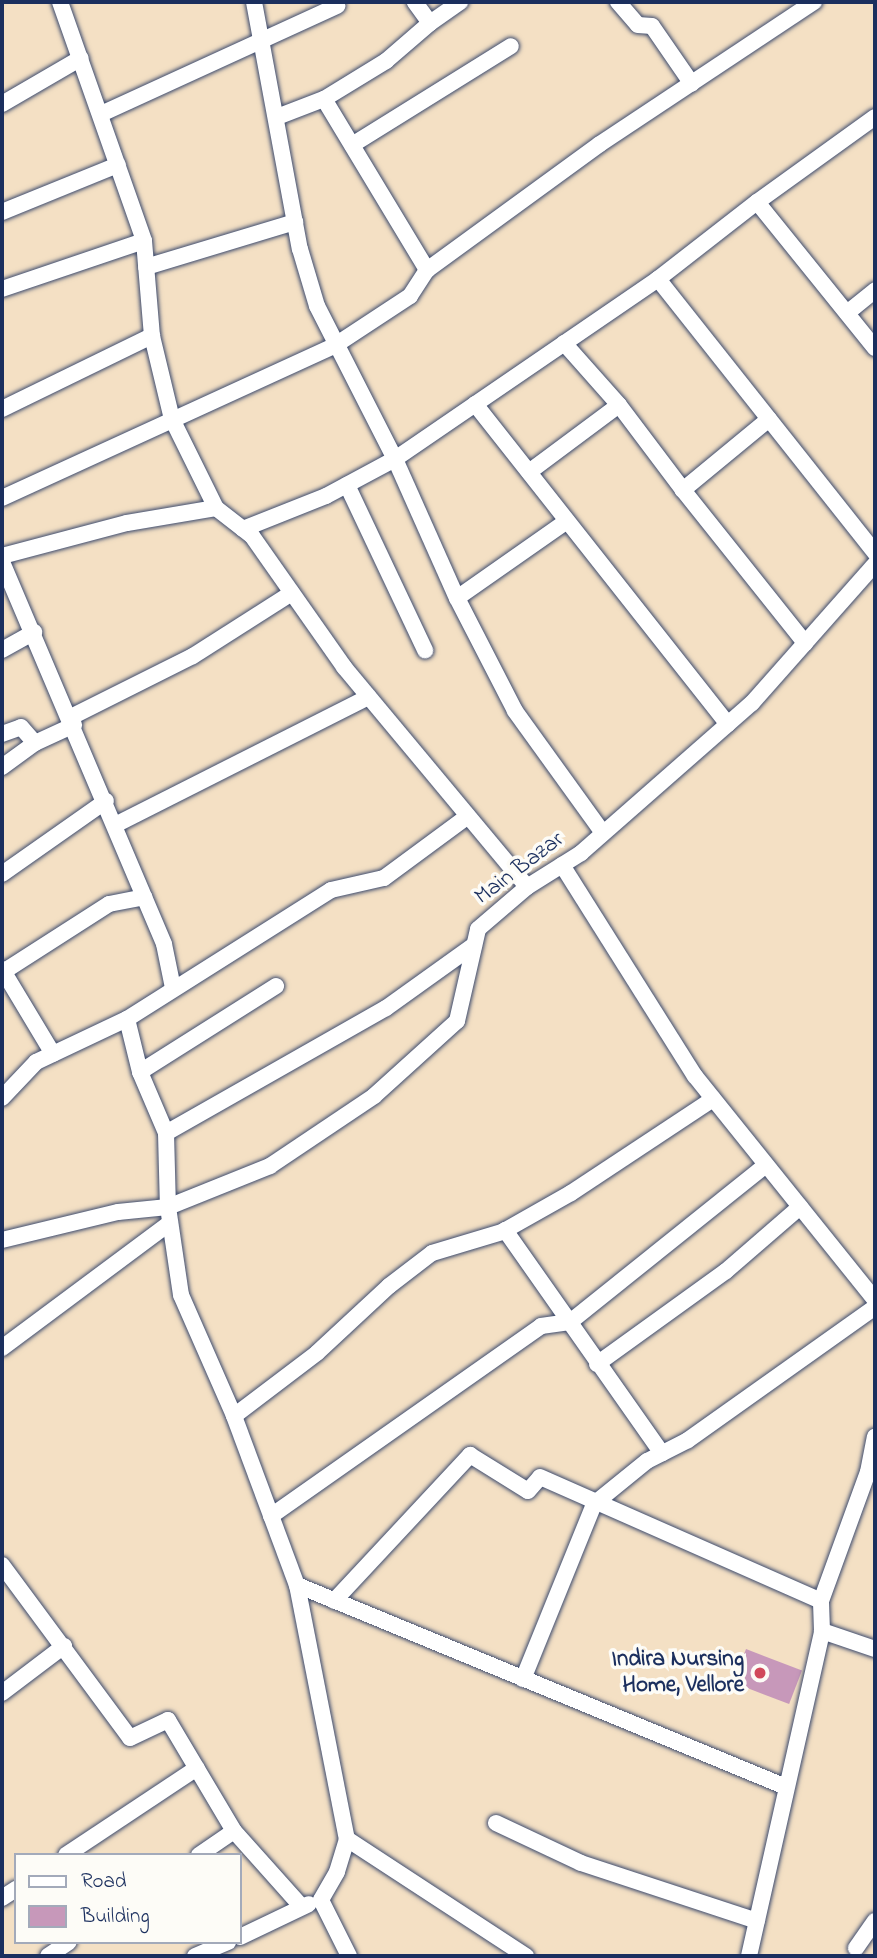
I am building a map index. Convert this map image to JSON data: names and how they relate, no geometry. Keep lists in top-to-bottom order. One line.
{"streets":{"street":["Main Bazar"]},"places":["Indira Nursing Home, Vellore"],"legend":["Road","Building"]}
